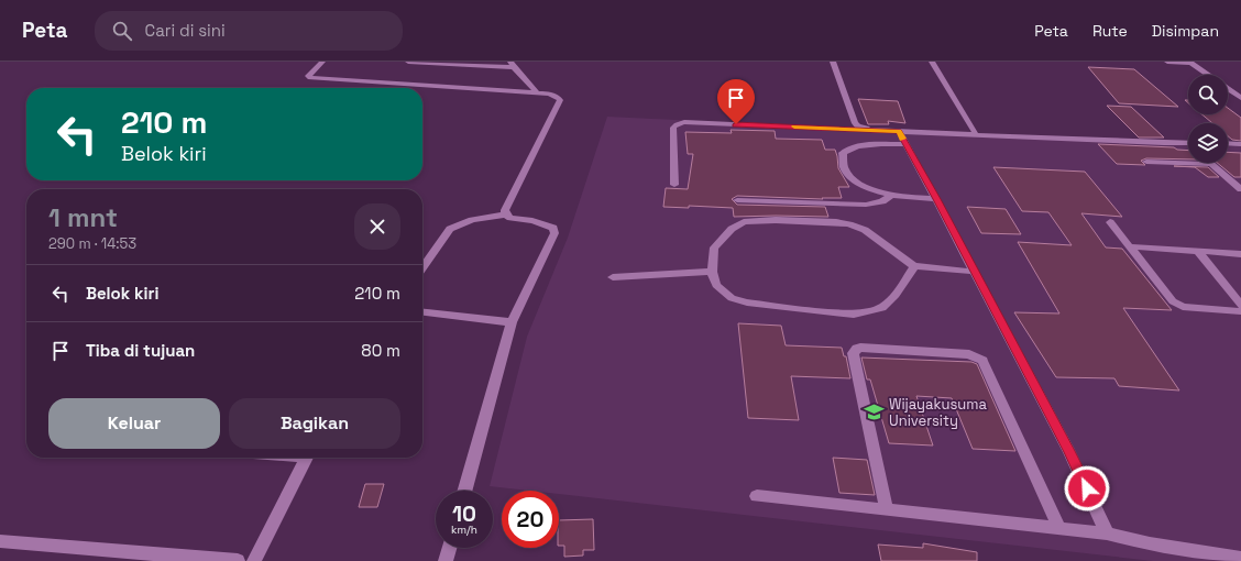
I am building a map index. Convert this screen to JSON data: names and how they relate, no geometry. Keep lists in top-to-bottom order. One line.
{"places":{"school or university":["Wijayakusuma University"]},"page":{"header":"Peta","search":"Cari di sini","nav":["Peta","Rute","Disimpan"],"turn":["210 m","Belok kiri"],"heading":["1 mnt","290 m · 14:53"],"list":[{"name":"Belok kiri","value":"210 m"},{"name":"Tiba di tujuan","value":"80 m"}],"buttons":["Keluar","Bagikan"],"speed":"10 km/h","limit":"20"}}
